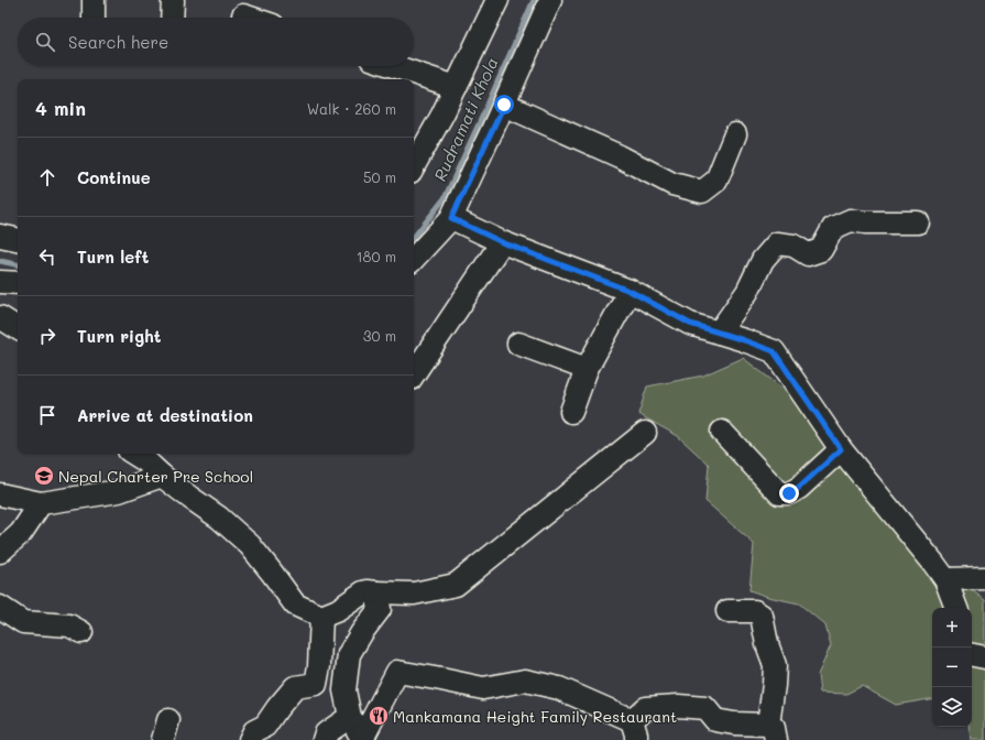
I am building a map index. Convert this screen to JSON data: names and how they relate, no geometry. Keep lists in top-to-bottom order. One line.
{"water":["Rudramati Khola"],"places":{"school or university":["Nepal Charter Pre School"],"restaurant":["Mankamana Height Family Restaurant"]},"page":{"search":"Search here","heading":["4 min","Walk · 260 m"],"list":[["Continue","50 m"],["Turn left","180 m"],["Turn right","30 m"],"Arrive at destination"],"map_buttons":["+","−"]}}
